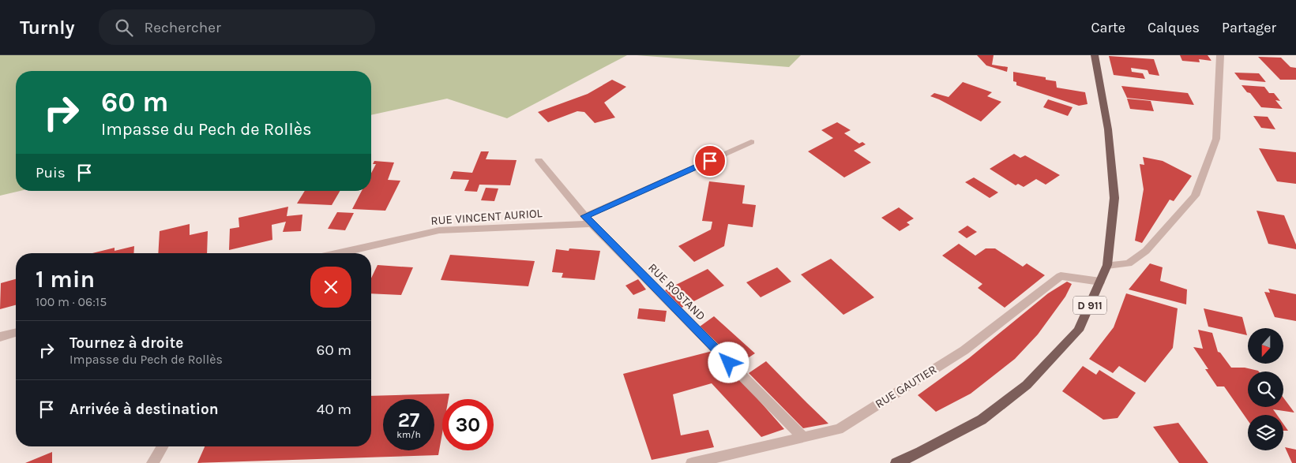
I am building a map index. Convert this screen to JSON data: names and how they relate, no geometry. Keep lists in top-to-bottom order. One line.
{"streets":{"main road":["D 911"],"street":["RUE VINCENT AURIOL","RUE ROSTAND","RUE GAUTIER"]},"crossings":[["RUE VINCENT AURIOL","RUE ROSTAND"],["RUE ROSTAND","RUE GAUTIER"],["D 911","RUE GAUTIER"]],"north":"bottom","page":{"header":"Turnly","search":"Rechercher","nav":["Carte","Calques","Partager"],"turn":["60 m","Impasse du Pech de Rollès"],"then":"Puis","heading":["1 min","100 m · 06:15"],"list":[{"name":"Tournez à droite","note":"Impasse du Pech de Rollès","value":"60 m"},{"name":"Arrivée à destination","value":"40 m"}],"speed":"27 km/h","limit":"30"}}
